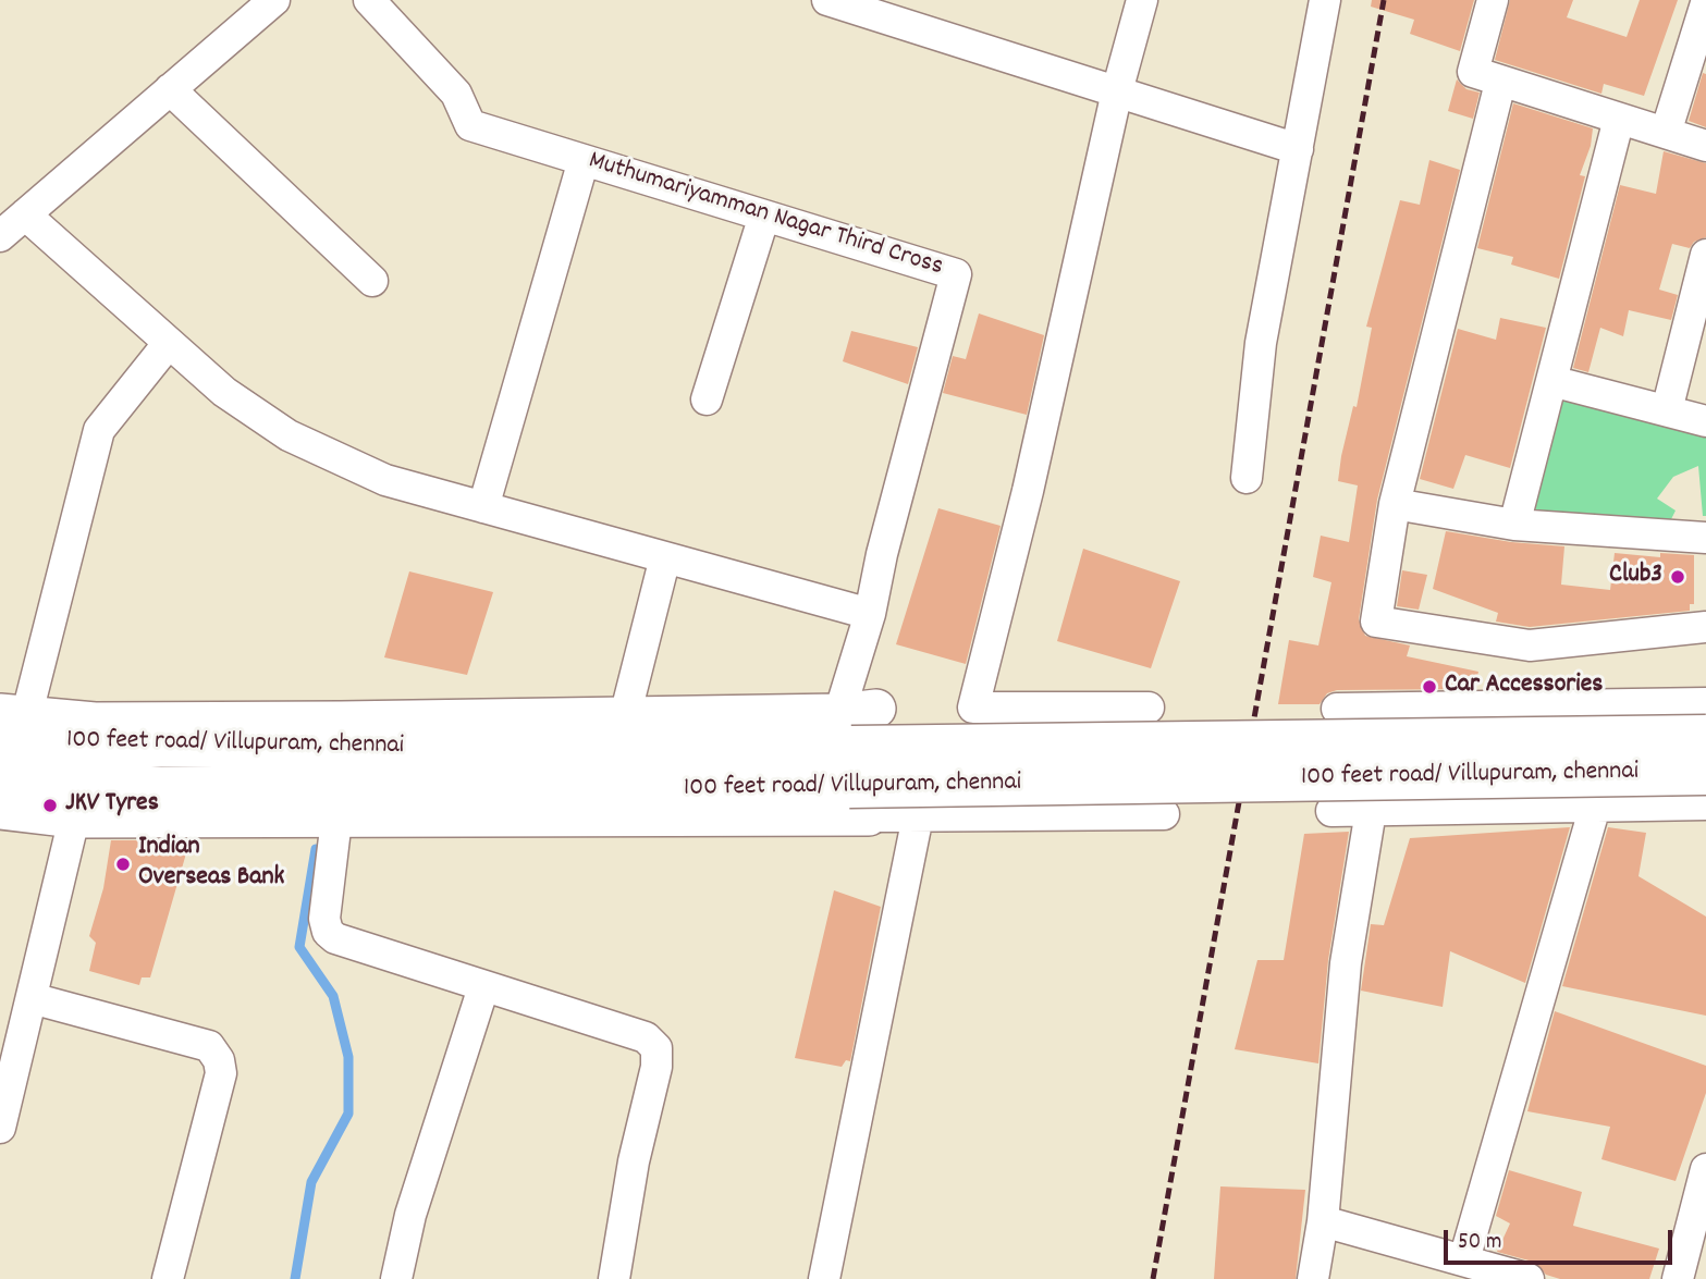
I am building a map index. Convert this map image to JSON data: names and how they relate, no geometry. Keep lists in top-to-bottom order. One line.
{"streets":{"highway":["100 feet road/ Villupuram, chennai"],"street":["Muthumariyamman Nagar Third Cross"]},"crossings":[["Muthumariyamman Nagar Third Cross","100 feet road/ Villupuram, chennai"]],"places":["Club3","Car Accessories","JKV Tyres","Indian Overseas Bank"],"scale_bar":"50 m"}
